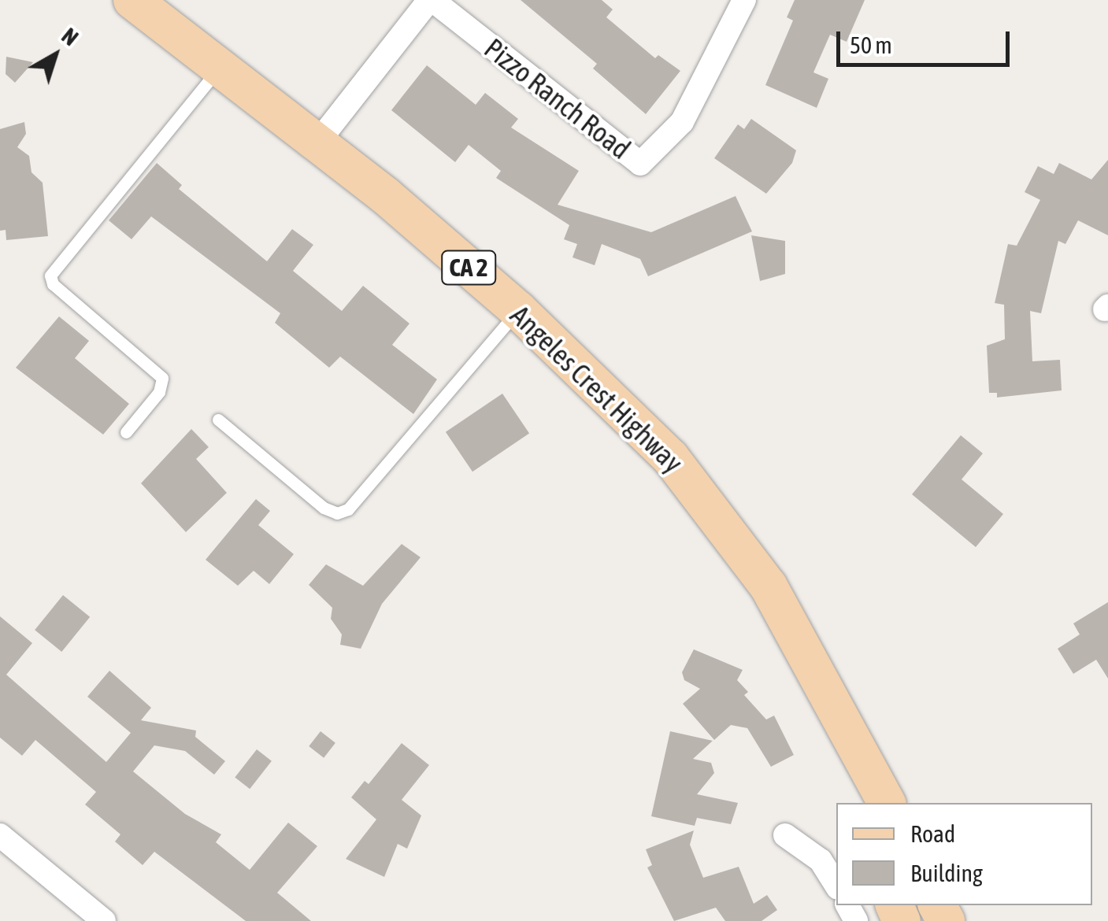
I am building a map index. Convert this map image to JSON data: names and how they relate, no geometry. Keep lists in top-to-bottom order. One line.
{"streets":{"main road":["CA 2","Angeles Crest Highway"],"street":["Pizzo Ranch Road"]},"legend":["Road","Building"],"scale_bar":"50 m","north":"top right"}
